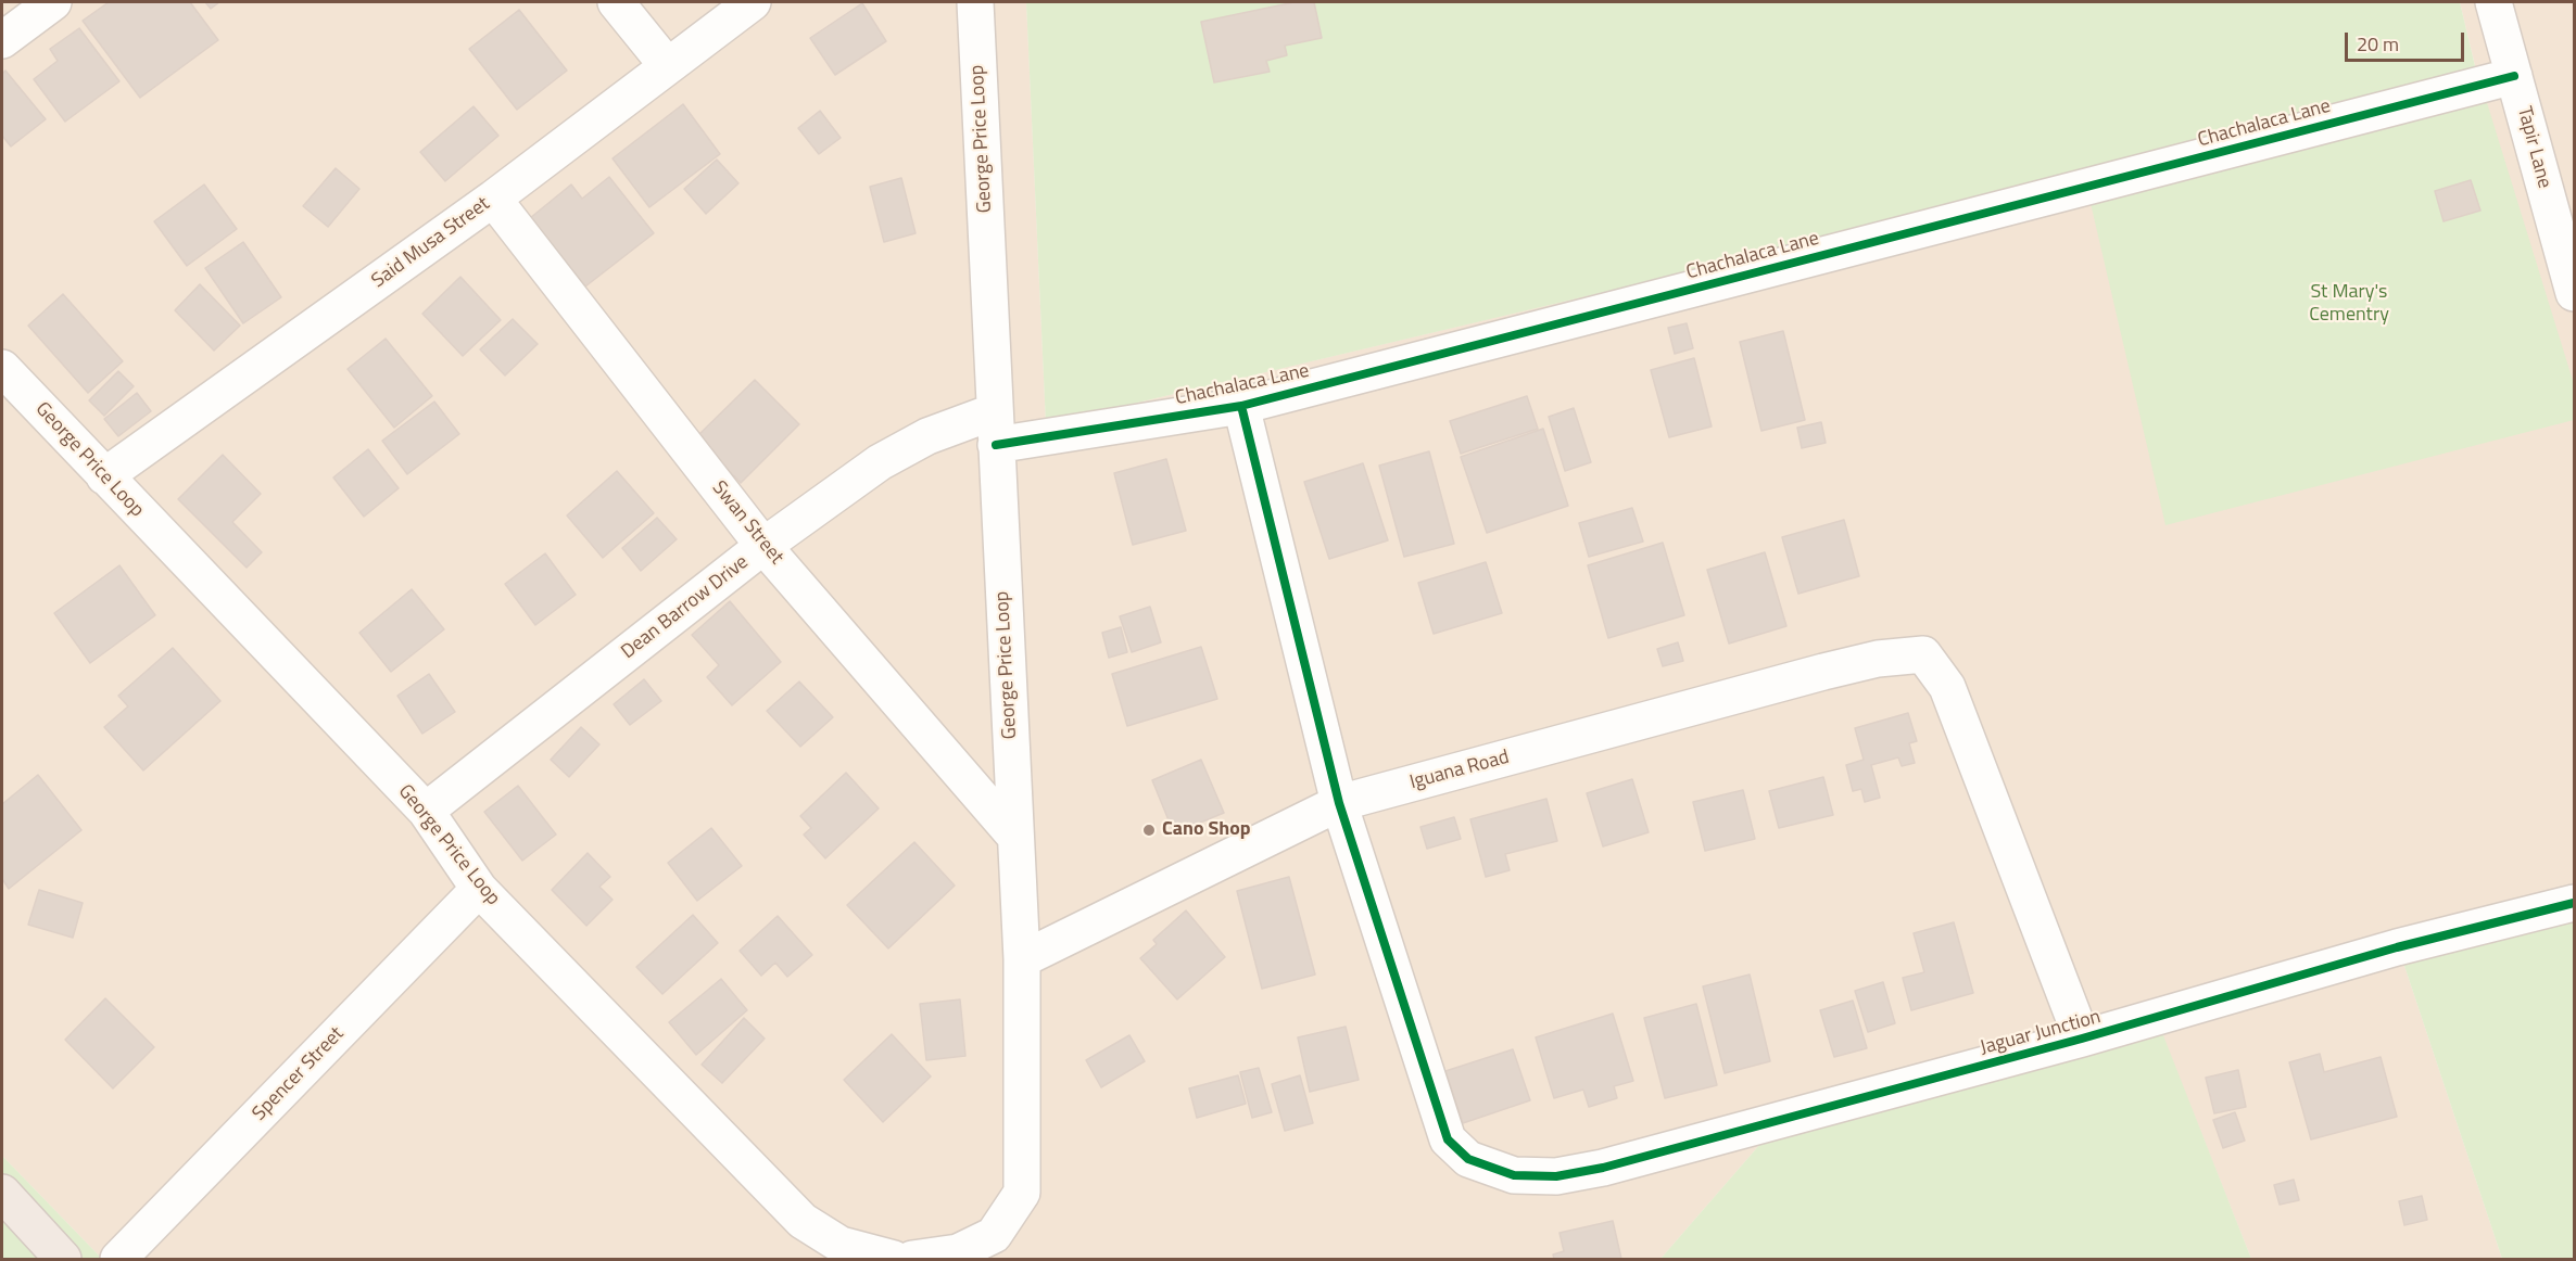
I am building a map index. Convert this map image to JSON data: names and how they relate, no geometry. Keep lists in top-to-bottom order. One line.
{"streets":{"street":["Chachalaca Lane","George Price Loop","Tapir Lane","Said Musa Street","Swan Street","Dean Barrow Drive","Iguana Road","Jaguar Junction","Spencer Street"]},"crossings":[["Chachalaca Lane","George Price Loop"],["Chachalaca Lane","Tapir Lane"],["Chachalaca Lane","Dean Barrow Drive"],["Chachalaca Lane","Jaguar Junction"],["George Price Loop","Said Musa Street"],["George Price Loop","Swan Street"],["George Price Loop","Dean Barrow Drive"],["George Price Loop","Iguana Road"],["George Price Loop","Spencer Street"],["Said Musa Street","Swan Street"],["Swan Street","Dean Barrow Drive"],["Iguana Road","Jaguar Junction"]],"parks":["St Mary's Cementry"],"places":["Cano Shop"],"scale_bar":"20 m"}
